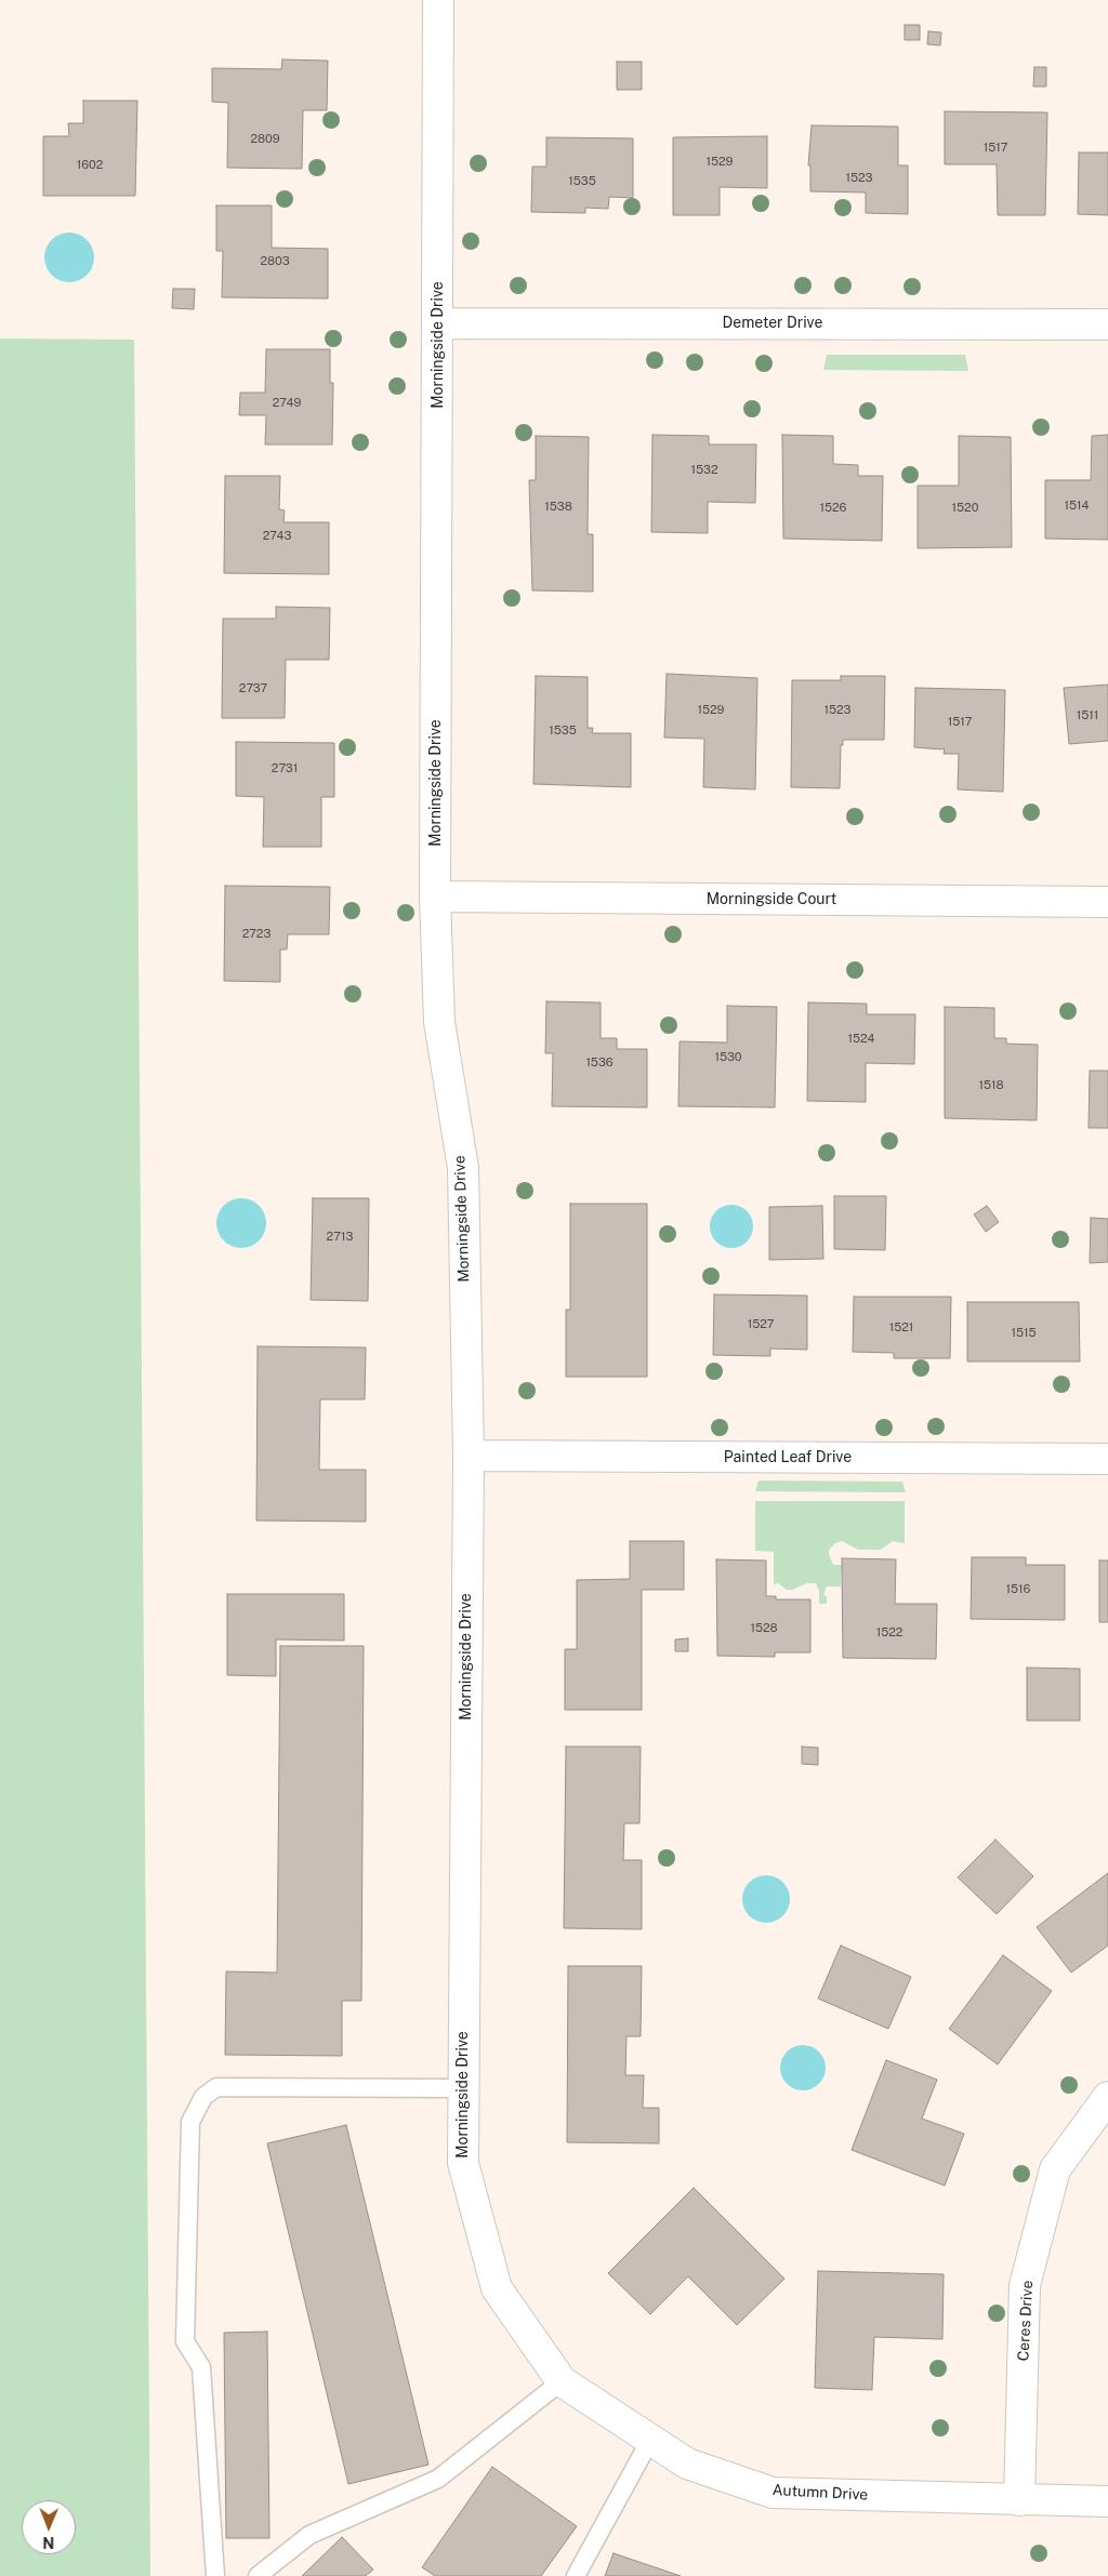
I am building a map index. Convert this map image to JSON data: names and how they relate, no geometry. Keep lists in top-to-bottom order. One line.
{"streets":{"street":["Demeter Drive","Morningside Drive","Morningside Court","Painted Leaf Drive","Ceres Drive","Autumn Drive"]},"crossings":[["Demeter Drive","Morningside Drive"],["Morningside Drive","Morningside Court"],["Morningside Drive","Painted Leaf Drive"],["Morningside Drive","Autumn Drive"],["Ceres Drive","Autumn Drive"]],"house_numbers":["2809","1517","1529","1602","1523","1535","2803","2749","1532","1514","1538","1526","1520","2743","2737","1529","1523","1511","1517","1535","2731","2723","1524","1530","1536","1518","2713","1527","1521","1515","1516","1528","1522"],"north":"bottom"}
